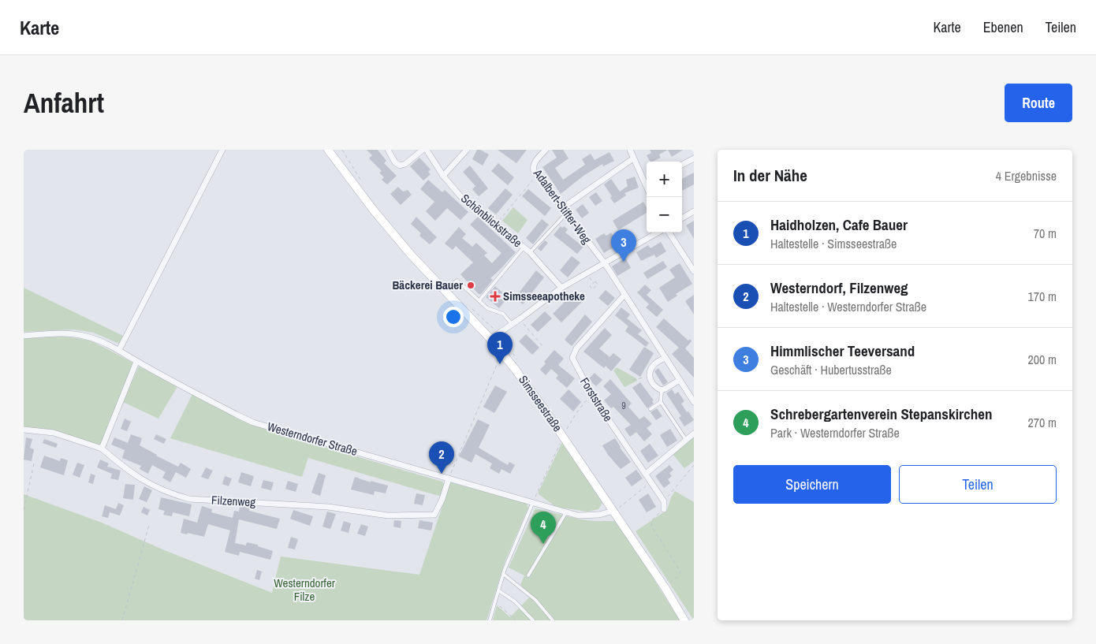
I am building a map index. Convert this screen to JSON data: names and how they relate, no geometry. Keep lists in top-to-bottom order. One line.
{"streets":{"main road":["Simsseestraße"],"street":["Adalbert-Stifter-Weg","Schönblickstraße","Forststraße","Westerndorfer Straße","Filzenweg"]},"crossings":[["Adalbert-Stifter-Weg","Forststraße"],["Simsseestraße","Westerndorfer Straße"],["Westerndorfer Straße","Filzenweg"]],"parks":["Westerndorfer Filze"],"places":{"other":["Bäckerei Bauer"],"health":["Simsseeapotheke"]},"house_numbers":["9"],"page":{"header":"Karte","nav":["Karte","Ebenen","Teilen"],"buttons":["Route",["Speichern","Teilen"]],"title":"Anfahrt","heading":["In der Nähe","4 Ergebnisse"],"map_buttons":["+","−"],"list":[{"mark":"1","name":"Haidholzen, Cafe Bauer","note":"Haltestelle · Simsseestraße","value":"70 m"},{"mark":"2","name":"Westerndorf, Filzenweg","note":"Haltestelle · Westerndorfer Straße","value":"170 m"},{"mark":"3","name":"Himmlischer Teeversand","note":"Geschäft · Hubertusstraße","value":"200 m"},{"mark":"4","name":"Schrebergartenverein Stepanskirchen","note":"Park · Westerndorfer Straße","value":"270 m"}],"pins":["3","1","2","4"]}}
